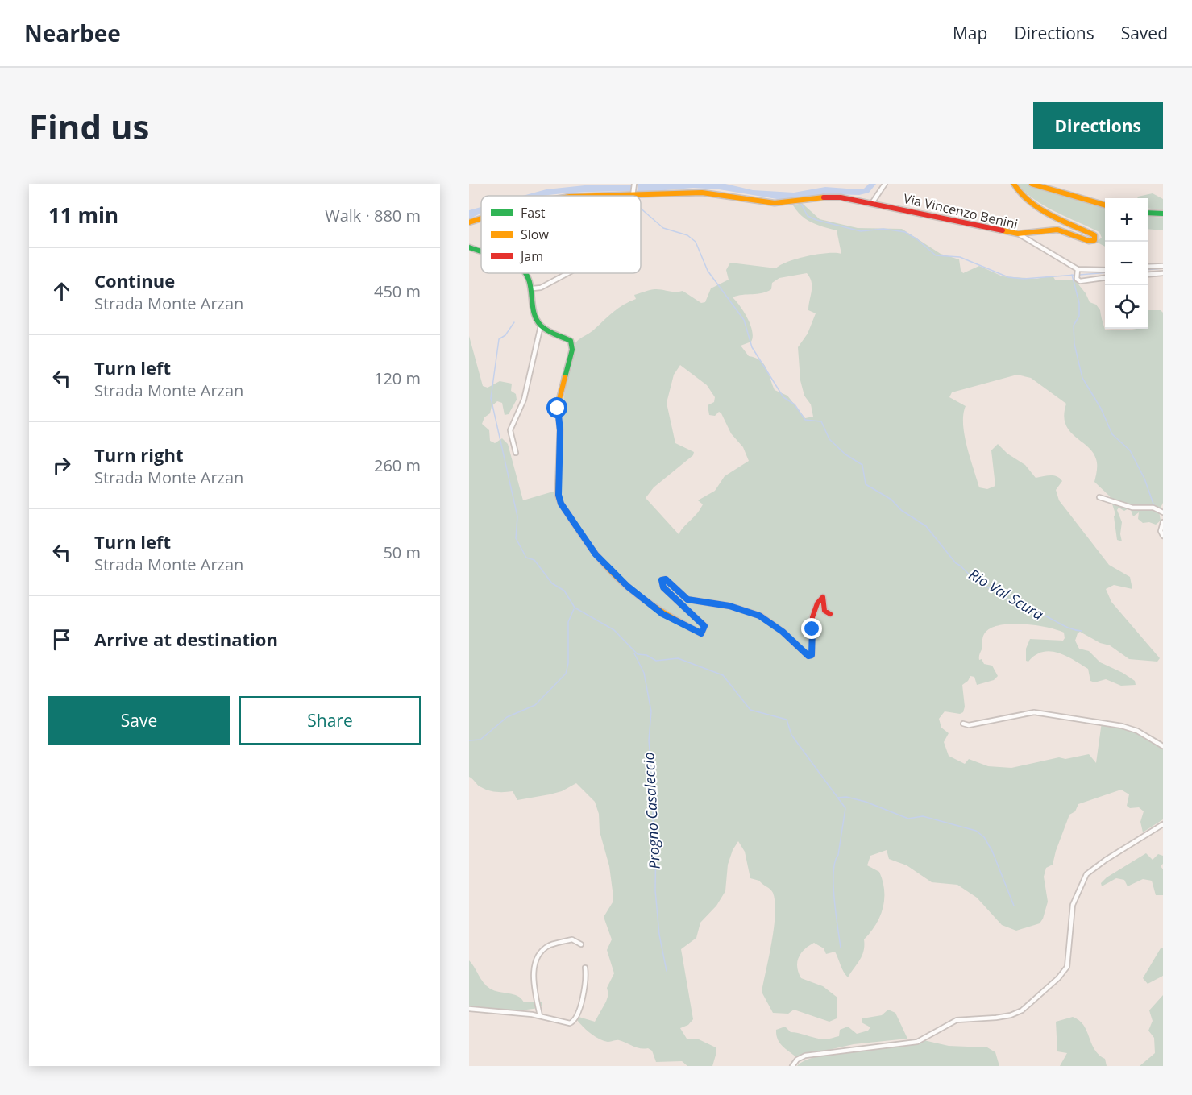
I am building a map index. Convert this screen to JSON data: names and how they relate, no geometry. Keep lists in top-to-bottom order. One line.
{"streets":{"street":["Via Vincenzo Benini"]},"water":["Rio Val Scura","Progno Casaleccio"],"legend":["Fast","Slow","Jam"],"page":{"header":"Nearbee","nav":["Map","Directions","Saved"],"buttons":["Directions",["Save","Share"]],"title":"Find us","heading":["11 min","Walk · 880 m"],"map_buttons":["+","−"],"list":[["Continue","Strada Monte Arzan","450 m"],["Turn left","Strada Monte Arzan","120 m"],["Turn right","Strada Monte Arzan","260 m"],["Turn left","Strada Monte Arzan","50 m"],"Arrive at destination"]}}
